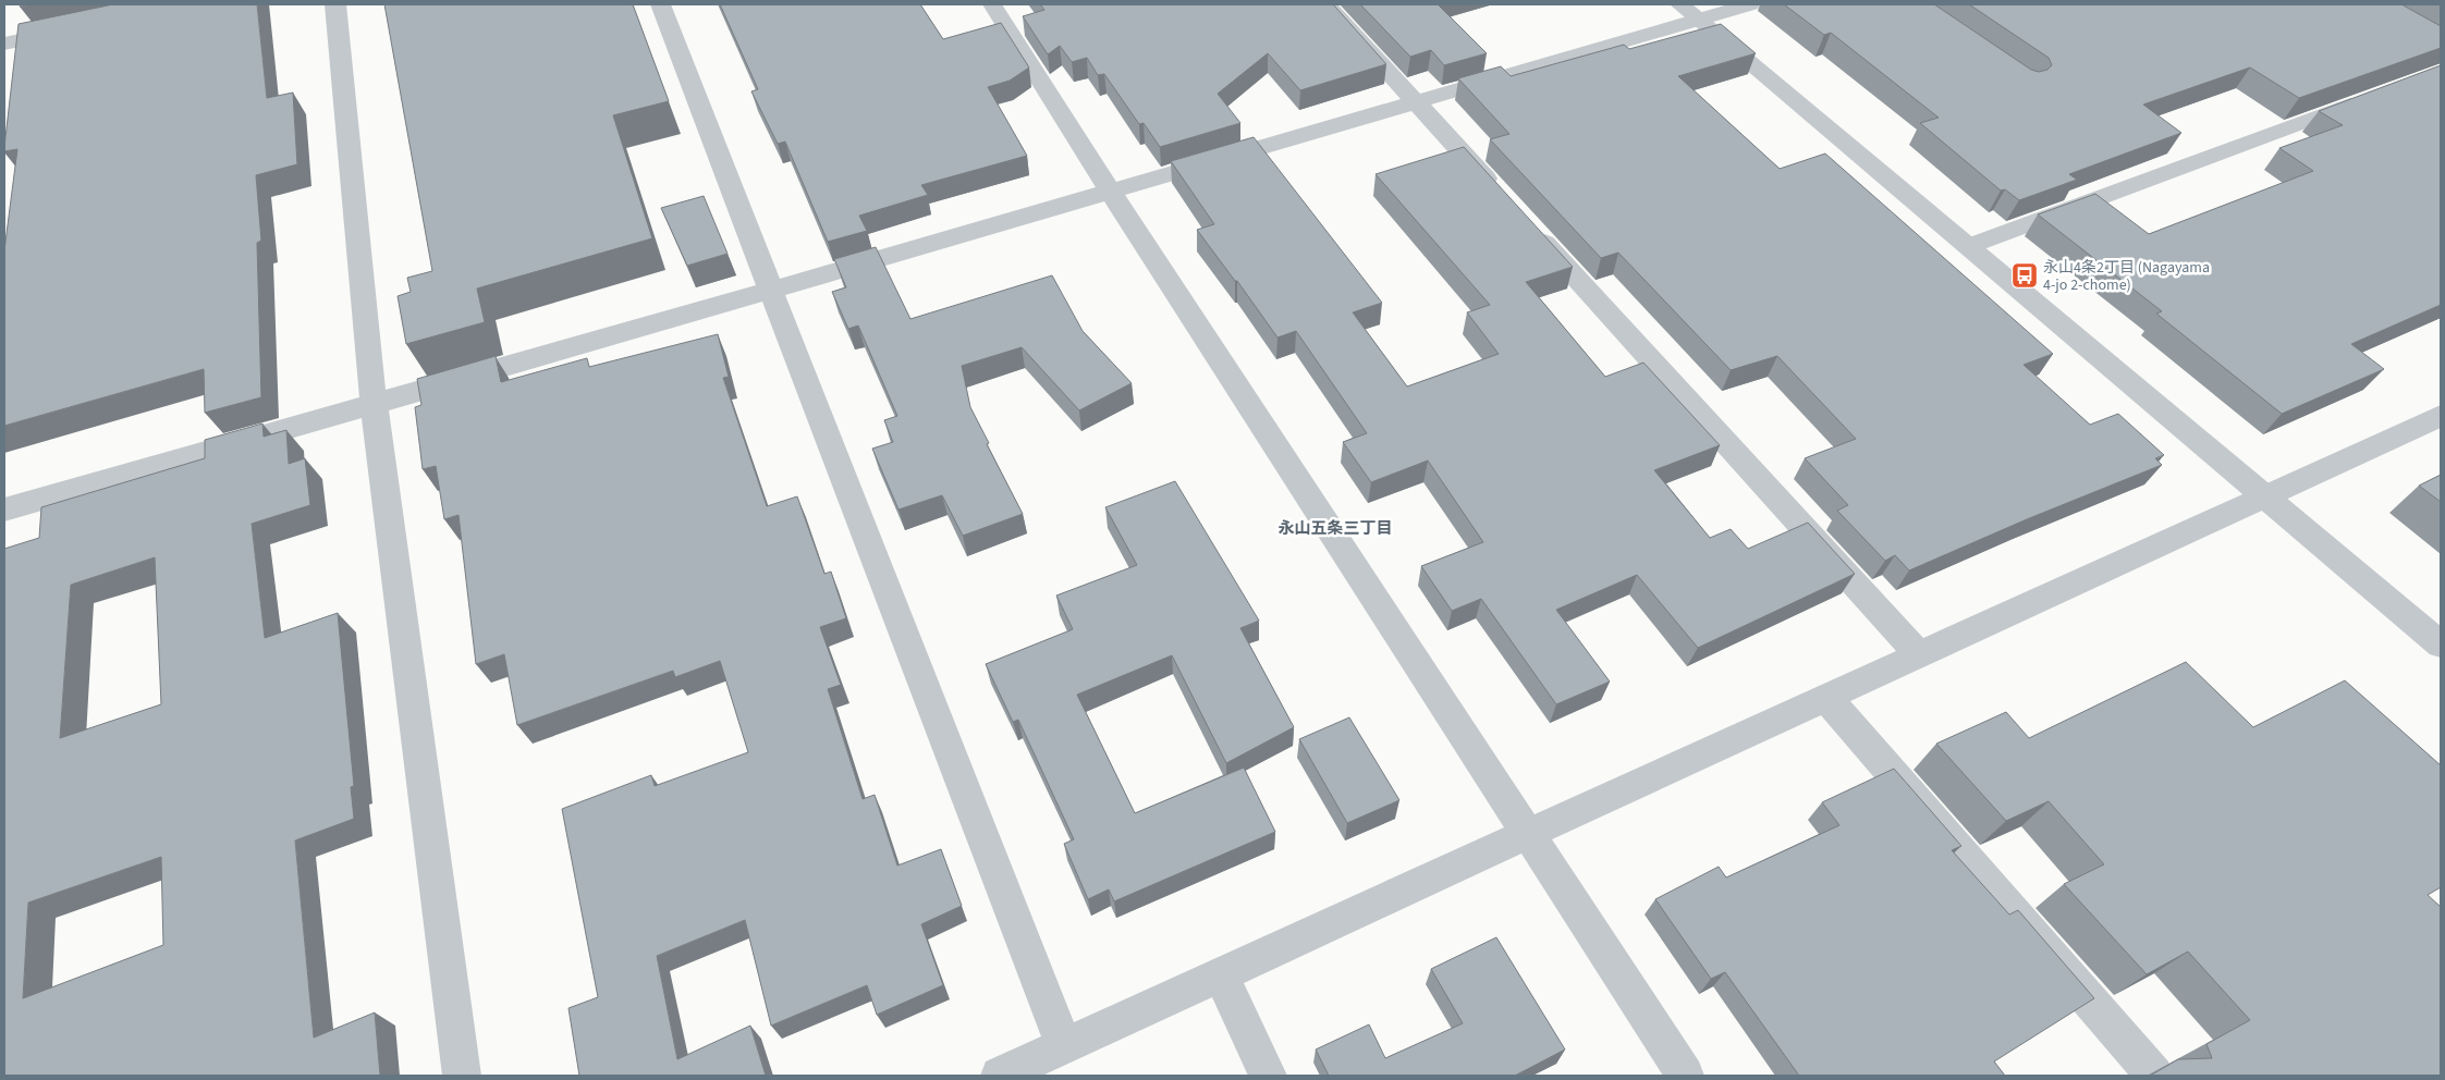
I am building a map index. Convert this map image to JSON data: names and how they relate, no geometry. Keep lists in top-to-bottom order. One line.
{"districts":["永山五条三丁目"],"places":{"bus stop":["永山4条2丁目 (Nagayama 4-jo 2-chome)"]}}
